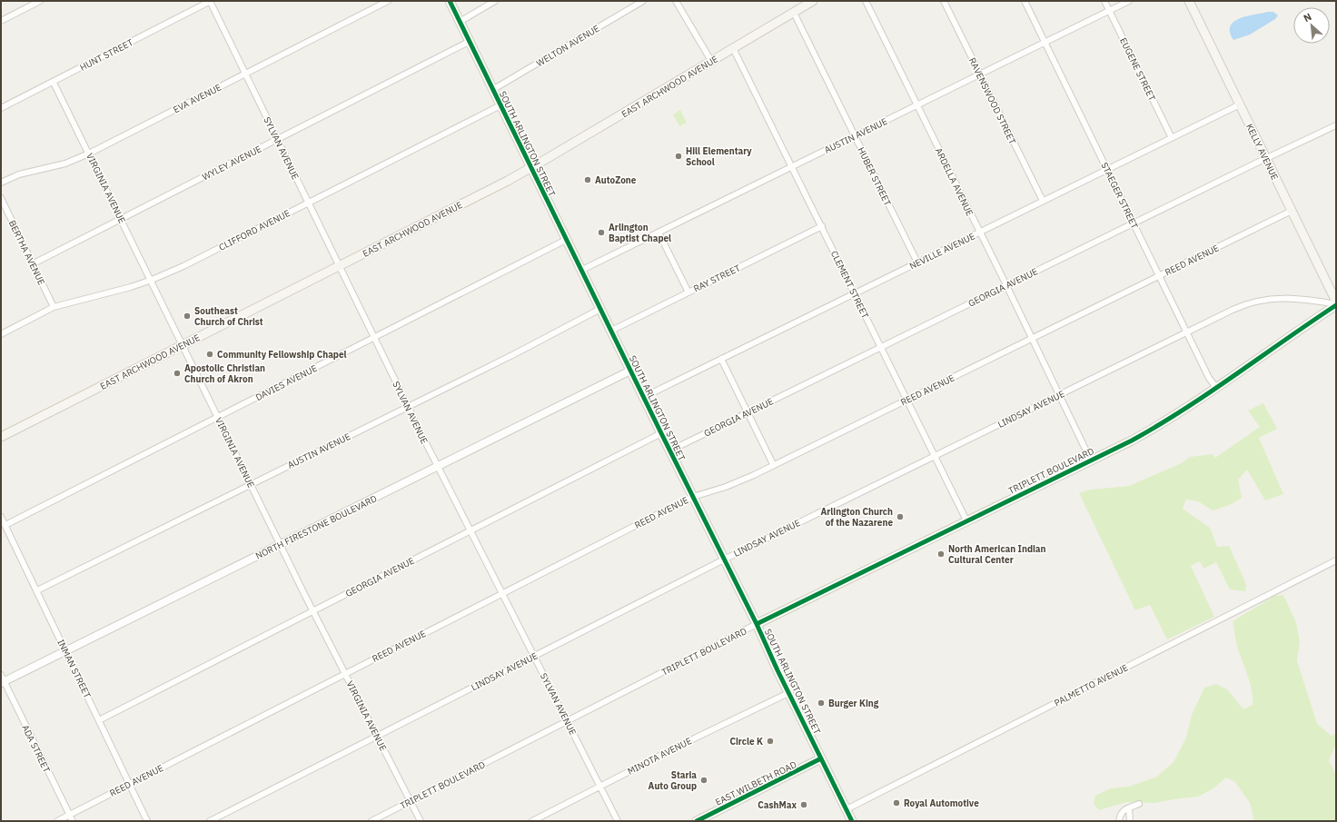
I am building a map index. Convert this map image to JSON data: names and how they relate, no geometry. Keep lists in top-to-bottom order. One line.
{"streets":{"main road":["EAST ARCHWOOD AVENUE","SOUTH ARLINGTON STREET","KELLY AVENUE","TRIPLETT BOULEVARD","EAST WILBETH ROAD"],"street":["WELTON AVENUE","HUNT STREET","EUGENE STREET","EVA AVENUE","RAVENSWOOD STREET","AUSTIN AVENUE","SYLVAN AVENUE","WYLEY AVENUE","HUBER STREET","ARDELLA AVENUE","VIRGINIA AVENUE","STAEGER STREET","CLIFFORD AVENUE","NEVILLE AVENUE","BERTHA AVENUE","REED AVENUE","RAY STREET","CLEMENT STREET","GEORGIA AVENUE","DAVIES AVENUE","LINDSAY AVENUE","NORTH FIRESTONE BOULEVARD","INMAN STREET","PALMETTO AVENUE","ADA STREET","MINOTA AVENUE"]},"crossings":[["WELTON AVENUE","SOUTH ARLINGTON STREET"],["HUNT STREET","SYLVAN AVENUE"],["HUNT STREET","VIRGINIA AVENUE"],["EUGENE STREET","AUSTIN AVENUE"],["EUGENE STREET","NEVILLE AVENUE"],["EAST ARCHWOOD AVENUE","SOUTH ARLINGTON STREET"],["EAST ARCHWOOD AVENUE","SYLVAN AVENUE"],["EAST ARCHWOOD AVENUE","HUBER STREET"],["EAST ARCHWOOD AVENUE","VIRGINIA AVENUE"],["EAST ARCHWOOD AVENUE","CLEMENT STREET"],["EVA AVENUE","SYLVAN AVENUE"],["EVA AVENUE","VIRGINIA AVENUE"],["RAVENSWOOD STREET","AUSTIN AVENUE"],["RAVENSWOOD STREET","NEVILLE AVENUE"],["AUSTIN AVENUE","SOUTH ARLINGTON STREET"],["AUSTIN AVENUE","SYLVAN AVENUE"],["AUSTIN AVENUE","HUBER STREET"],["AUSTIN AVENUE","ARDELLA AVENUE"],["AUSTIN AVENUE","VIRGINIA AVENUE"],["AUSTIN AVENUE","STAEGER STREET"],["AUSTIN AVENUE","CLEMENT STREET"],["AUSTIN AVENUE","INMAN STREET"],["SOUTH ARLINGTON STREET","WYLEY AVENUE"],["SOUTH ARLINGTON STREET","CLIFFORD AVENUE"],["SOUTH ARLINGTON STREET","NEVILLE AVENUE"],["SOUTH ARLINGTON STREET","REED AVENUE"],["SOUTH ARLINGTON STREET","RAY STREET"],["SOUTH ARLINGTON STREET","GEORGIA AVENUE"],["SOUTH ARLINGTON STREET","DAVIES AVENUE"],["SOUTH ARLINGTON STREET","LINDSAY AVENUE"],["SOUTH ARLINGTON STREET","TRIPLETT BOULEVARD"],["SOUTH ARLINGTON STREET","NORTH FIRESTONE BOULEVARD"],["SOUTH ARLINGTON STREET","PALMETTO AVENUE"],["SOUTH ARLINGTON STREET","MINOTA AVENUE"],["SOUTH ARLINGTON STREET","EAST WILBETH ROAD"],["SYLVAN AVENUE","WYLEY AVENUE"],["SYLVAN AVENUE","CLIFFORD AVENUE"],["SYLVAN AVENUE","REED AVENUE"],["SYLVAN AVENUE","GEORGIA AVENUE"],["SYLVAN AVENUE","DAVIES AVENUE"],["SYLVAN AVENUE","LINDSAY AVENUE"],["SYLVAN AVENUE","TRIPLETT BOULEVARD"],["SYLVAN AVENUE","NORTH FIRESTONE BOULEVARD"],["SYLVAN AVENUE","MINOTA AVENUE"],["KELLY AVENUE","NEVILLE AVENUE"],["KELLY AVENUE","REED AVENUE"],["KELLY AVENUE","GEORGIA AVENUE"],["KELLY AVENUE","LINDSAY AVENUE"],["KELLY AVENUE","TRIPLETT BOULEVARD"],["WYLEY AVENUE","VIRGINIA AVENUE"],["WYLEY AVENUE","BERTHA AVENUE"],["HUBER STREET","NEVILLE AVENUE"],["ARDELLA AVENUE","NEVILLE AVENUE"],["ARDELLA AVENUE","REED AVENUE"],["ARDELLA AVENUE","GEORGIA AVENUE"],["ARDELLA AVENUE","LINDSAY AVENUE"],["ARDELLA AVENUE","TRIPLETT BOULEVARD"],["VIRGINIA AVENUE","CLIFFORD AVENUE"],["VIRGINIA AVENUE","REED AVENUE"],["VIRGINIA AVENUE","GEORGIA AVENUE"],["VIRGINIA AVENUE","DAVIES AVENUE"],["VIRGINIA AVENUE","LINDSAY AVENUE"],["VIRGINIA AVENUE","TRIPLETT BOULEVARD"],["VIRGINIA AVENUE","NORTH FIRESTONE BOULEVARD"],["STAEGER STREET","NEVILLE AVENUE"],["STAEGER STREET","REED AVENUE"],["STAEGER STREET","GEORGIA AVENUE"],["STAEGER STREET","LINDSAY AVENUE"],["STAEGER STREET","TRIPLETT BOULEVARD"],["CLIFFORD AVENUE","BERTHA AVENUE"],["NEVILLE AVENUE","CLEMENT STREET"],["REED AVENUE","CLEMENT STREET"],["REED AVENUE","INMAN STREET"],["REED AVENUE","ADA STREET"],["RAY STREET","CLEMENT STREET"],["CLEMENT STREET","GEORGIA AVENUE"],["CLEMENT STREET","LINDSAY AVENUE"],["CLEMENT STREET","TRIPLETT BOULEVARD"],["GEORGIA AVENUE","INMAN STREET"],["DAVIES AVENUE","INMAN STREET"],["LINDSAY AVENUE","TRIPLETT BOULEVARD"],["NORTH FIRESTONE BOULEVARD","INMAN STREET"],["NORTH FIRESTONE BOULEVARD","ADA STREET"]],"places":["Hill Elementary School","AutoZone","Arlington Baptist Chapel","Southeast Church of Christ","Community Fellowship Chapel","Apostolic Christian Church of Akron","Arlington Church of the Nazarene","North American Indian Cultural Center","Burger King","Circle K","Staria Auto Group","Royal Automotive","CashMax"],"north":"top left"}
